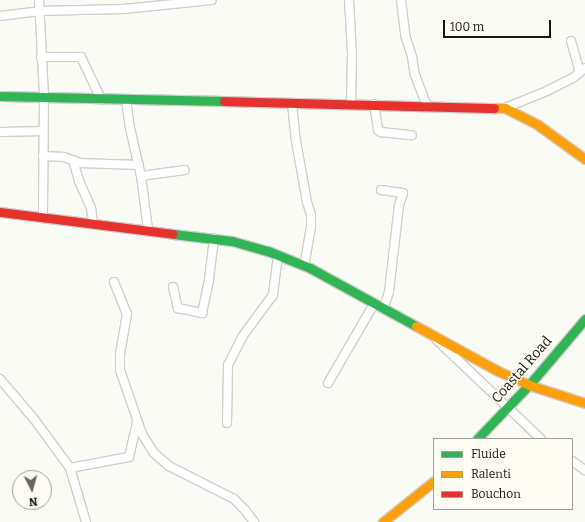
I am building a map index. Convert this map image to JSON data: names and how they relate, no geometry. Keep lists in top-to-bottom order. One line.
{"streets":{"street":["Coastal Road"]},"legend":["Fluide","Ralenti","Bouchon"],"scale_bar":"100 m","north":"bottom"}
